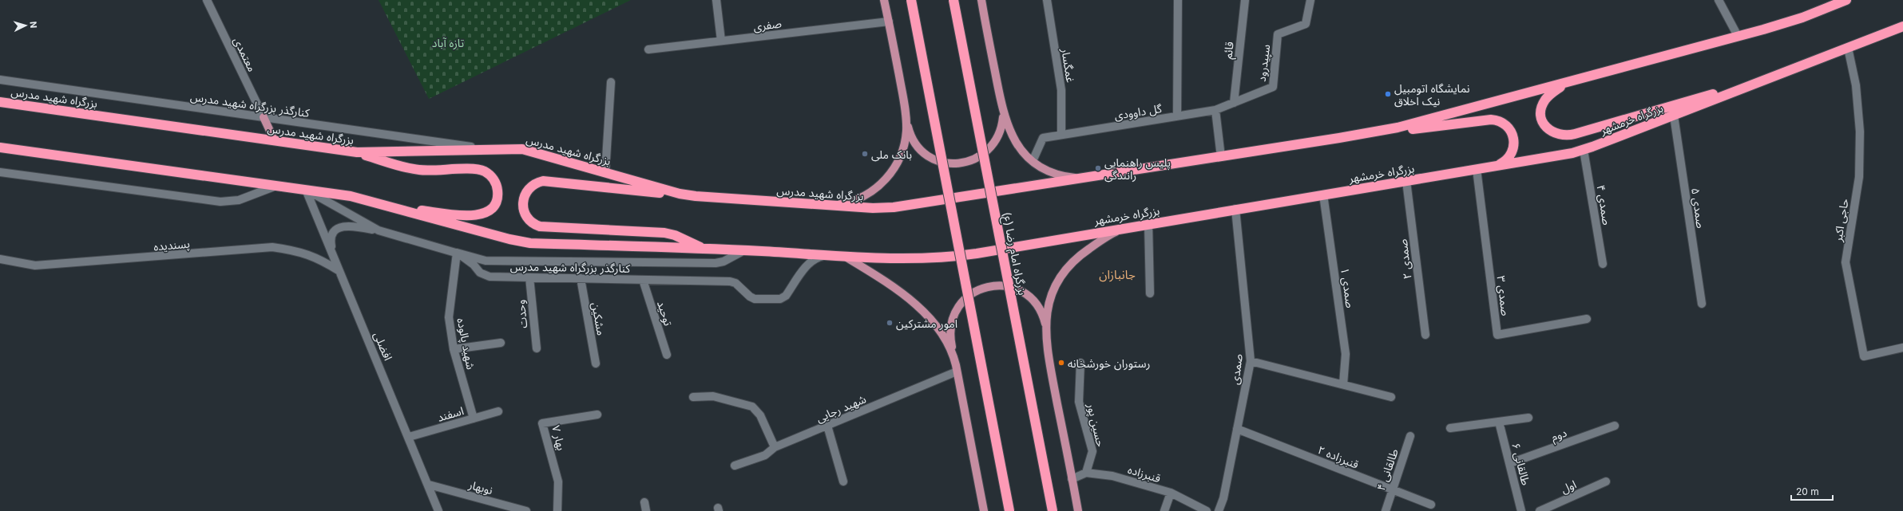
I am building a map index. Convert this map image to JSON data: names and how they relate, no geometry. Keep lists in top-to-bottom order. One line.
{"streets":{"highway":["بزرگراه شهید مدرس","بزرگراه خرمشهر","بزرگراه امام رضا (ع)"],"street":["صفری","قائم","معتمدی","سپیدرود","غمگسار","کنارگذر بزرگراه شهید مدرس","گل داوودی","صمدی ۴","صمدی ۵","حاجی اکبر","پسندیده","صمدی ۲","صمدی ۱","صمدی ۳","توحید","وحدت","مشکین","شهید پالوده","افضلی","صمدی","شهید رجایی","اسفند","حسین پور","دوم","بهار ۷","قنبرزاده ۲","طالقانی ۶","طالقانی ۴","قنبرزاده","اول","نوبهار"]},"crossings":[["قائم","سپیدرود"],["معتمدی","کنارگذر بزرگراه شهید مدرس"],["سپیدرود","گل داوودی"],["غمگسار","گل داوودی"],["بزرگراه شهید مدرس","کنارگذر بزرگراه شهید مدرس"],["کنارگذر بزرگراه شهید مدرس","توحید"],["کنارگذر بزرگراه شهید مدرس","وحدت"],["کنارگذر بزرگراه شهید مدرس","مشکین"],["کنارگذر بزرگراه شهید مدرس","شهید پالوده"],["کنارگذر بزرگراه شهید مدرس","افضلی"],["بزرگراه خرمشهر","صمدی ۴"],["بزرگراه خرمشهر","صمدی ۵"],["بزرگراه خرمشهر","حاجی اکبر"],["بزرگراه خرمشهر","صمدی ۲"],["بزرگراه خرمشهر","صمدی ۱"],["بزرگراه خرمشهر","صمدی ۳"],["بزرگراه خرمشهر","صمدی"],["پسندیده","افضلی"],["شهید پالوده","اسفند"],["افضلی","اسفند"],["افضلی","نوبهار"],["صمدی","قنبرزاده ۲"],["حسین پور","قنبرزاده"],["دوم","طالقانی ۶"],["قنبرزاده ۲","طالقانی ۴"]],"districts":["جانبازان"],"parks":["تازه آباد"],"places":["نمایشگاه اتومبیل نیک اخلاق","بانک ملی","پلیس راهنمایی رانندگی","امور مشترکین","رستوران خورشخانه"],"scale_bar":"20 m","north":"right"}
